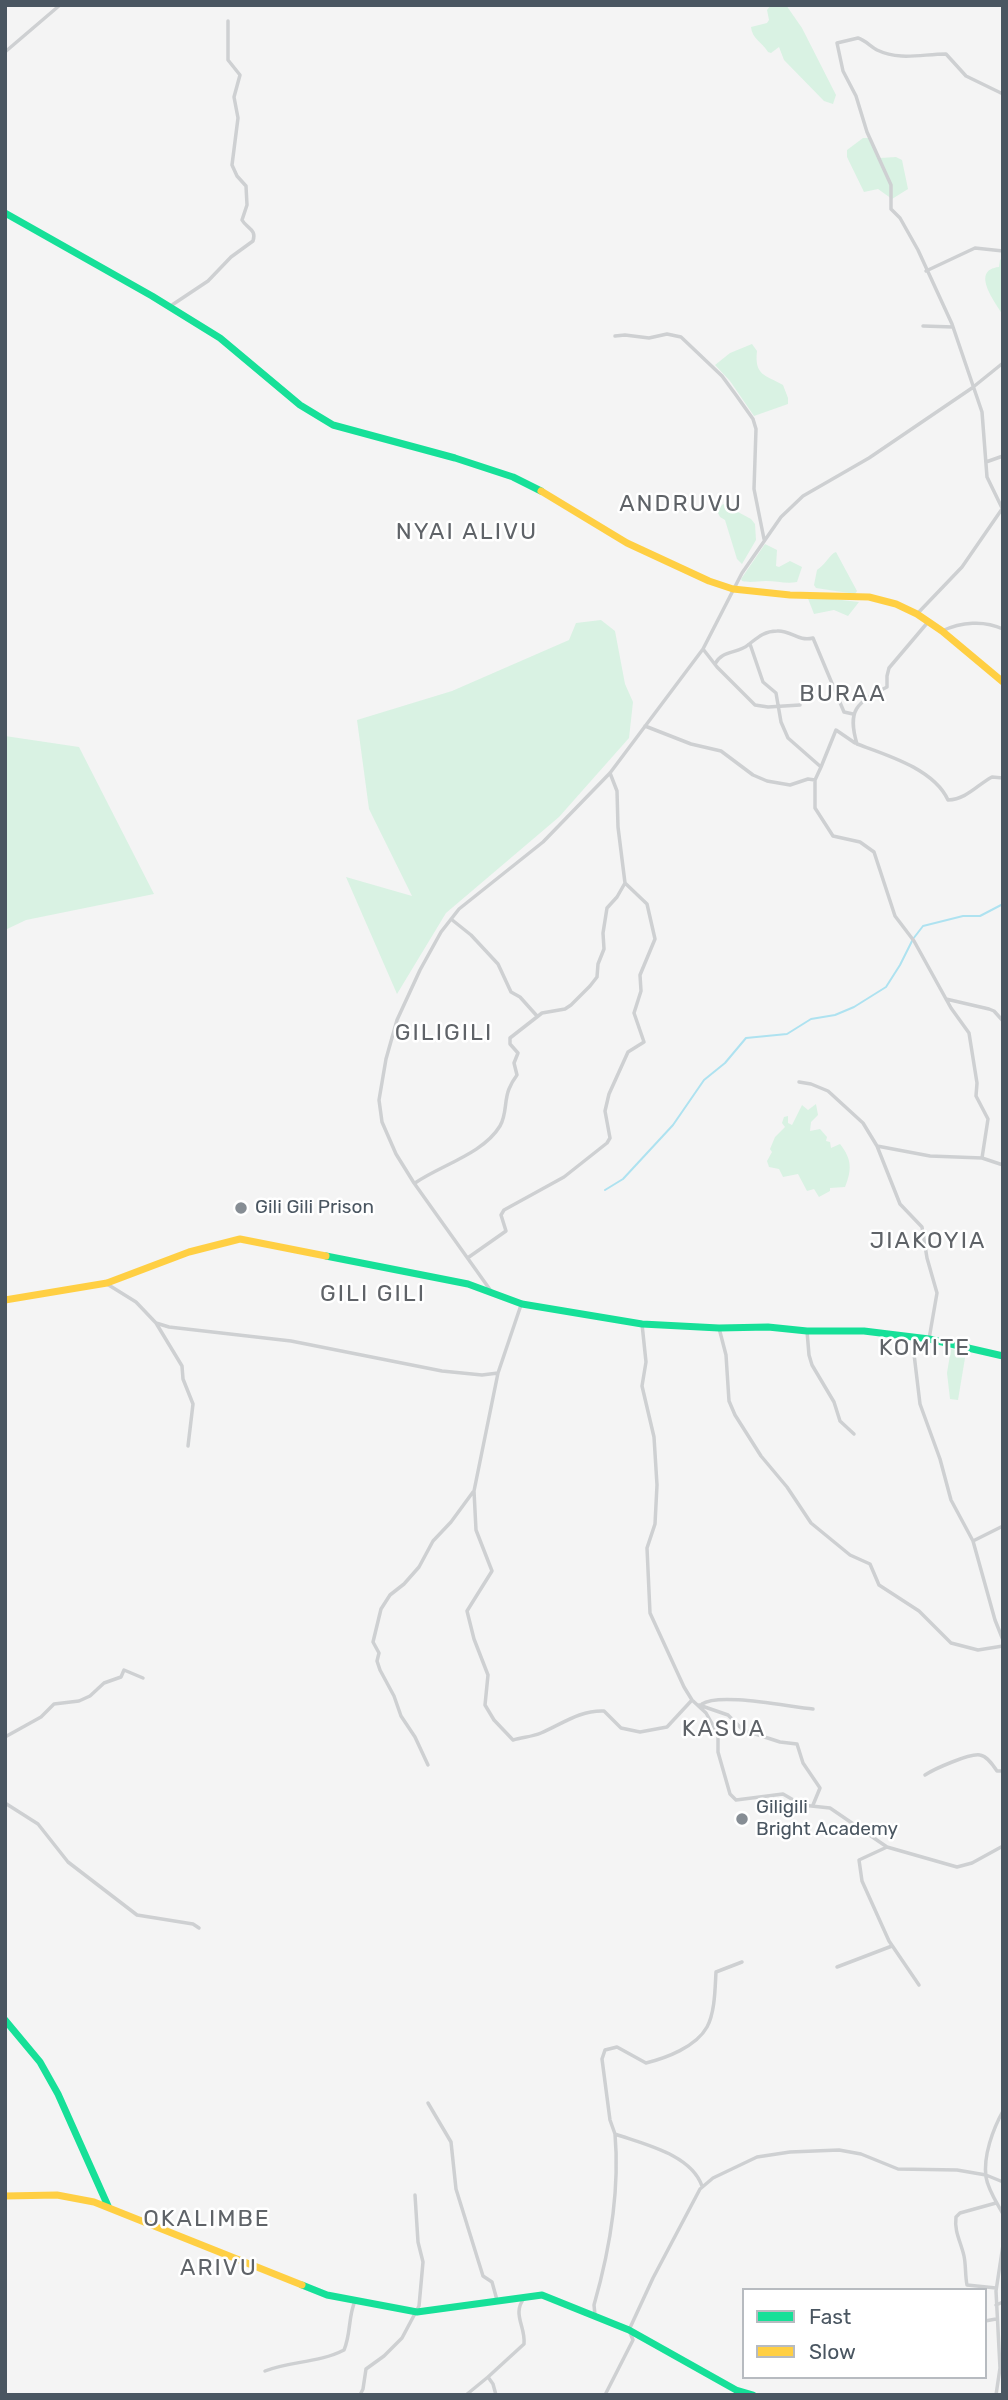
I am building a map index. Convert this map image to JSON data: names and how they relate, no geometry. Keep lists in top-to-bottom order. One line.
{"districts":["ANDRUVU","NYAI ALIVU","BURAA","GILIGILI","JIAKOYIA","GILI GILI","KOMITE","KASUA","OKALIMBE","ARIVU"],"places":["Gili Gili Prison","Giligili Bright Academy"],"legend":["Fast","Slow"]}
